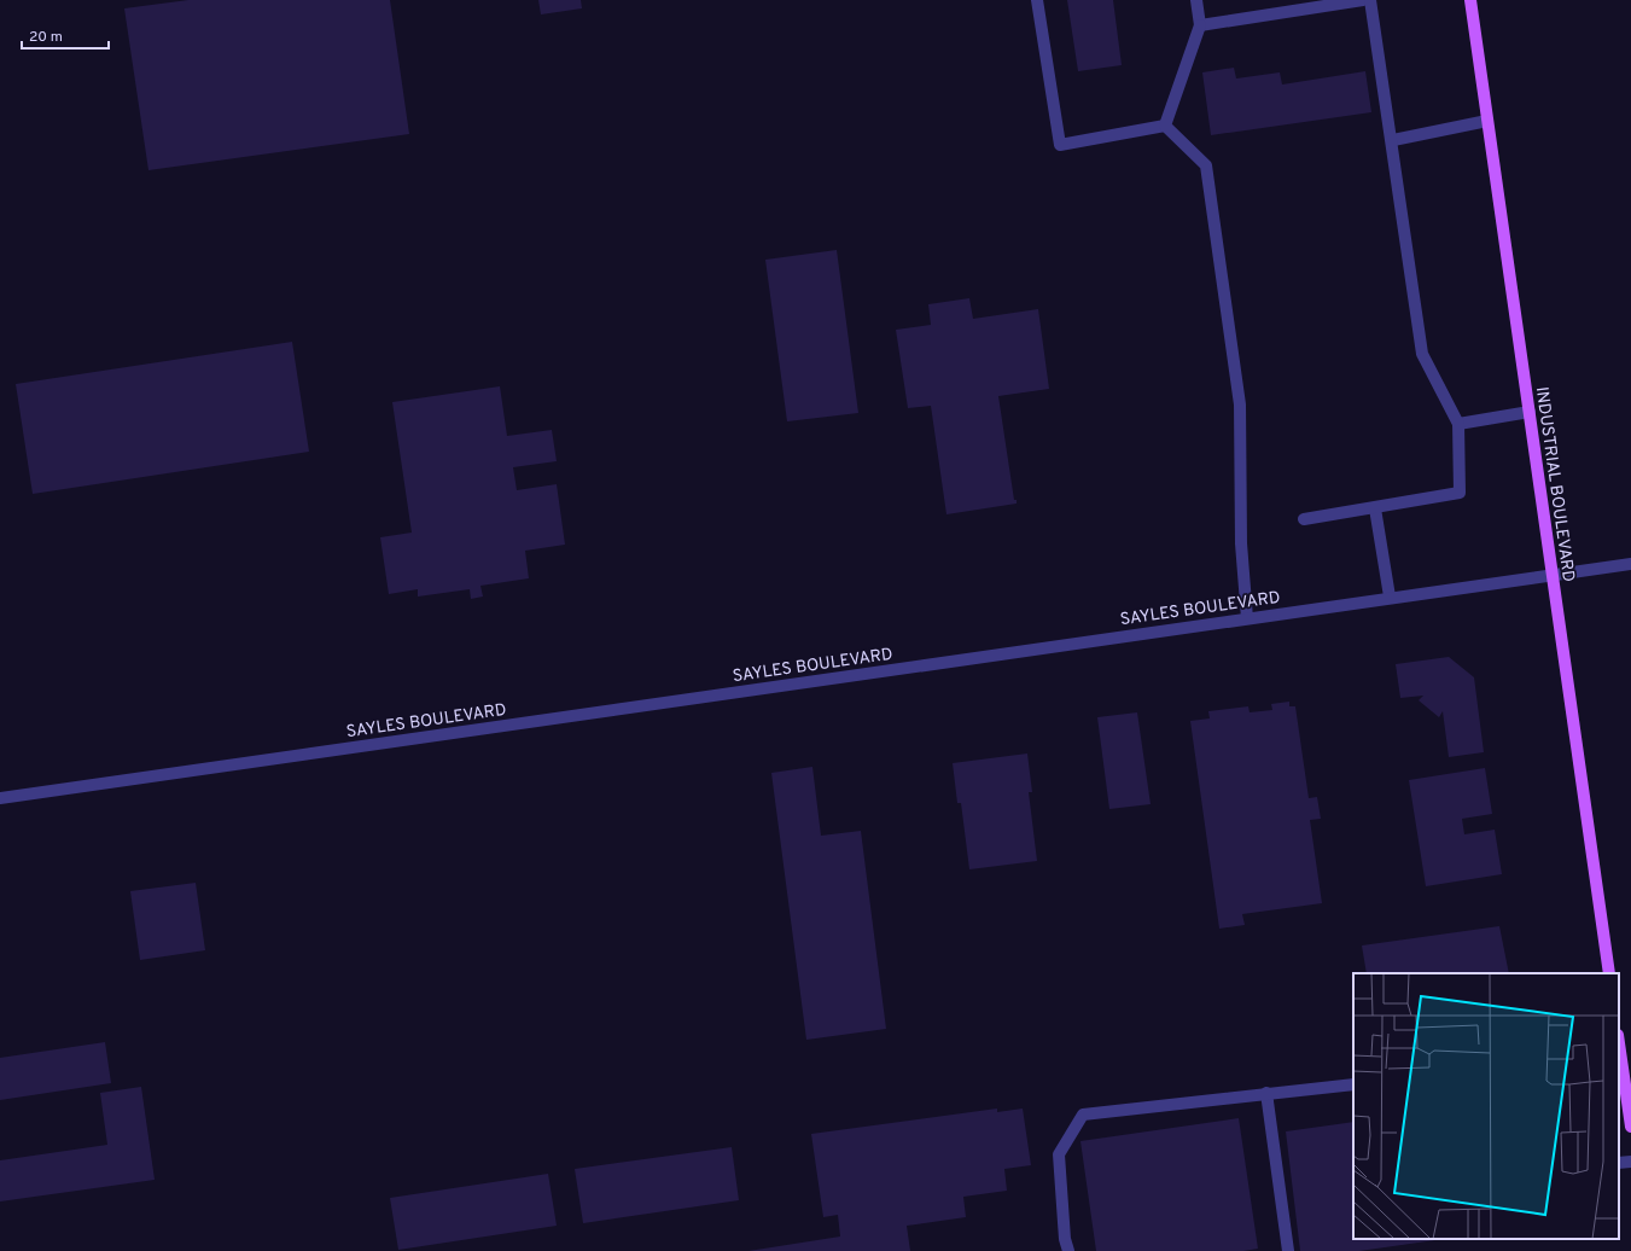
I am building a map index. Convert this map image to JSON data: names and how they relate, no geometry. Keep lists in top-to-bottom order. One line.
{"streets":{"main road":["INDUSTRIAL BOULEVARD"],"street":["SAYLES BOULEVARD"]},"crossings":[["INDUSTRIAL BOULEVARD","SAYLES BOULEVARD"]],"scale_bar":"20 m"}
